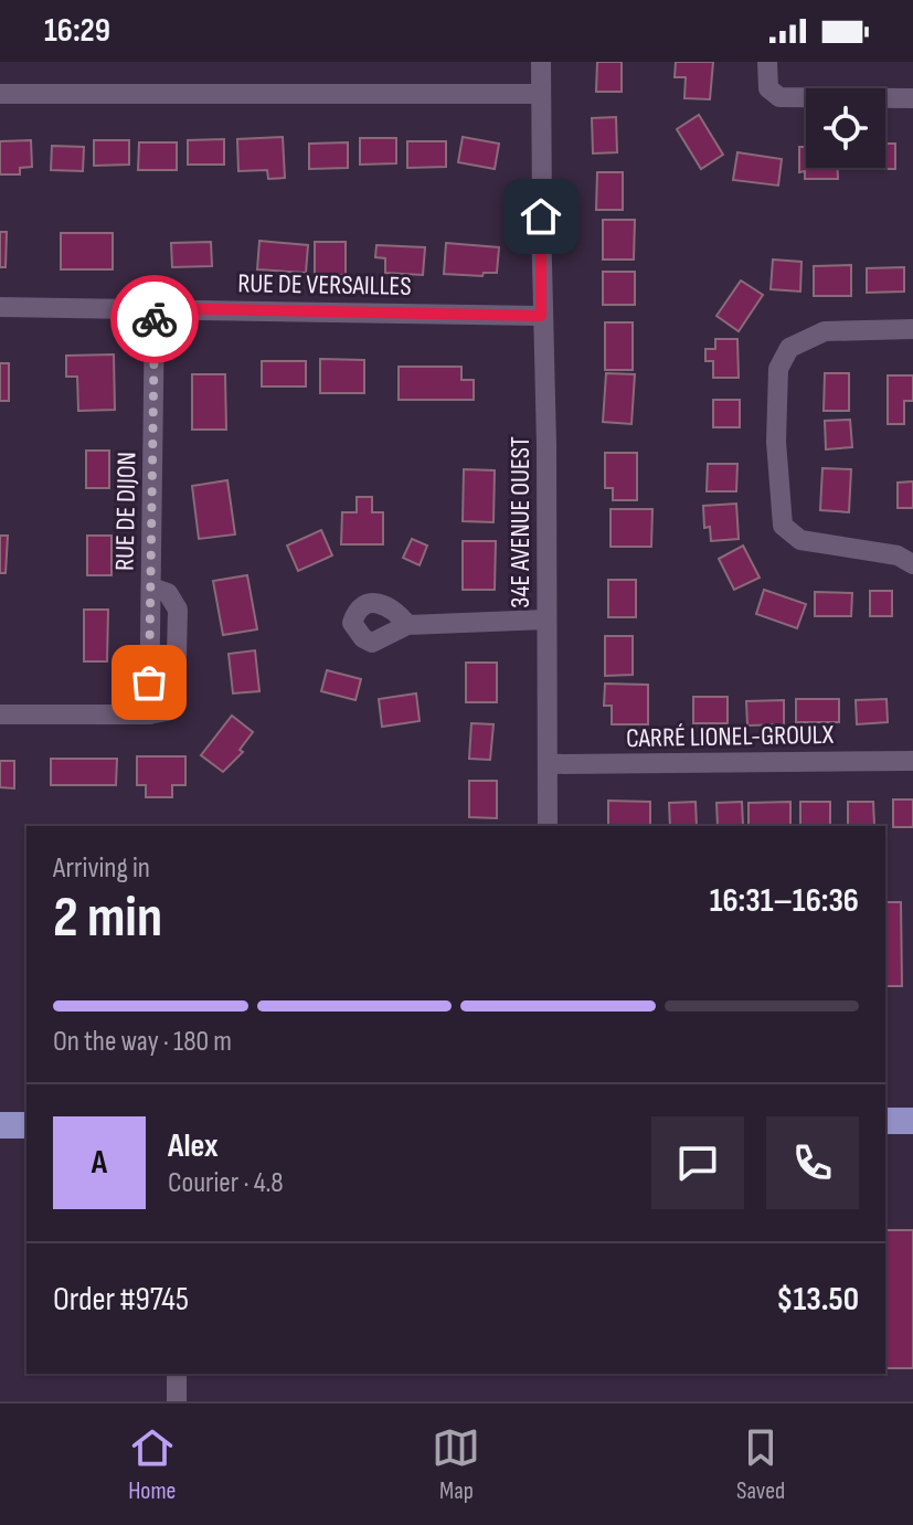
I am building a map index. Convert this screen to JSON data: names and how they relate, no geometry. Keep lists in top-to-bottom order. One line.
{"streets":{"street":["RUE DE VERSAILLES","RUE DE DIJON","34E AVENUE OUEST","CARRÉ LIONEL-GROULX"]},"crossings":[["RUE DE VERSAILLES","RUE DE DIJON"],["RUE DE VERSAILLES","34E AVENUE OUEST"],["34E AVENUE OUEST","CARRÉ LIONEL-GROULX"]],"page":{"status":"16:29","heading":["2 min","Arriving in","16:31–16:36"],"panel":["Alex","Courier · 4.8","Order #9745","$13.50"],"bar":"On the way · 180 m","round":"A","tabs":["Home","Map","Saved"]}}
